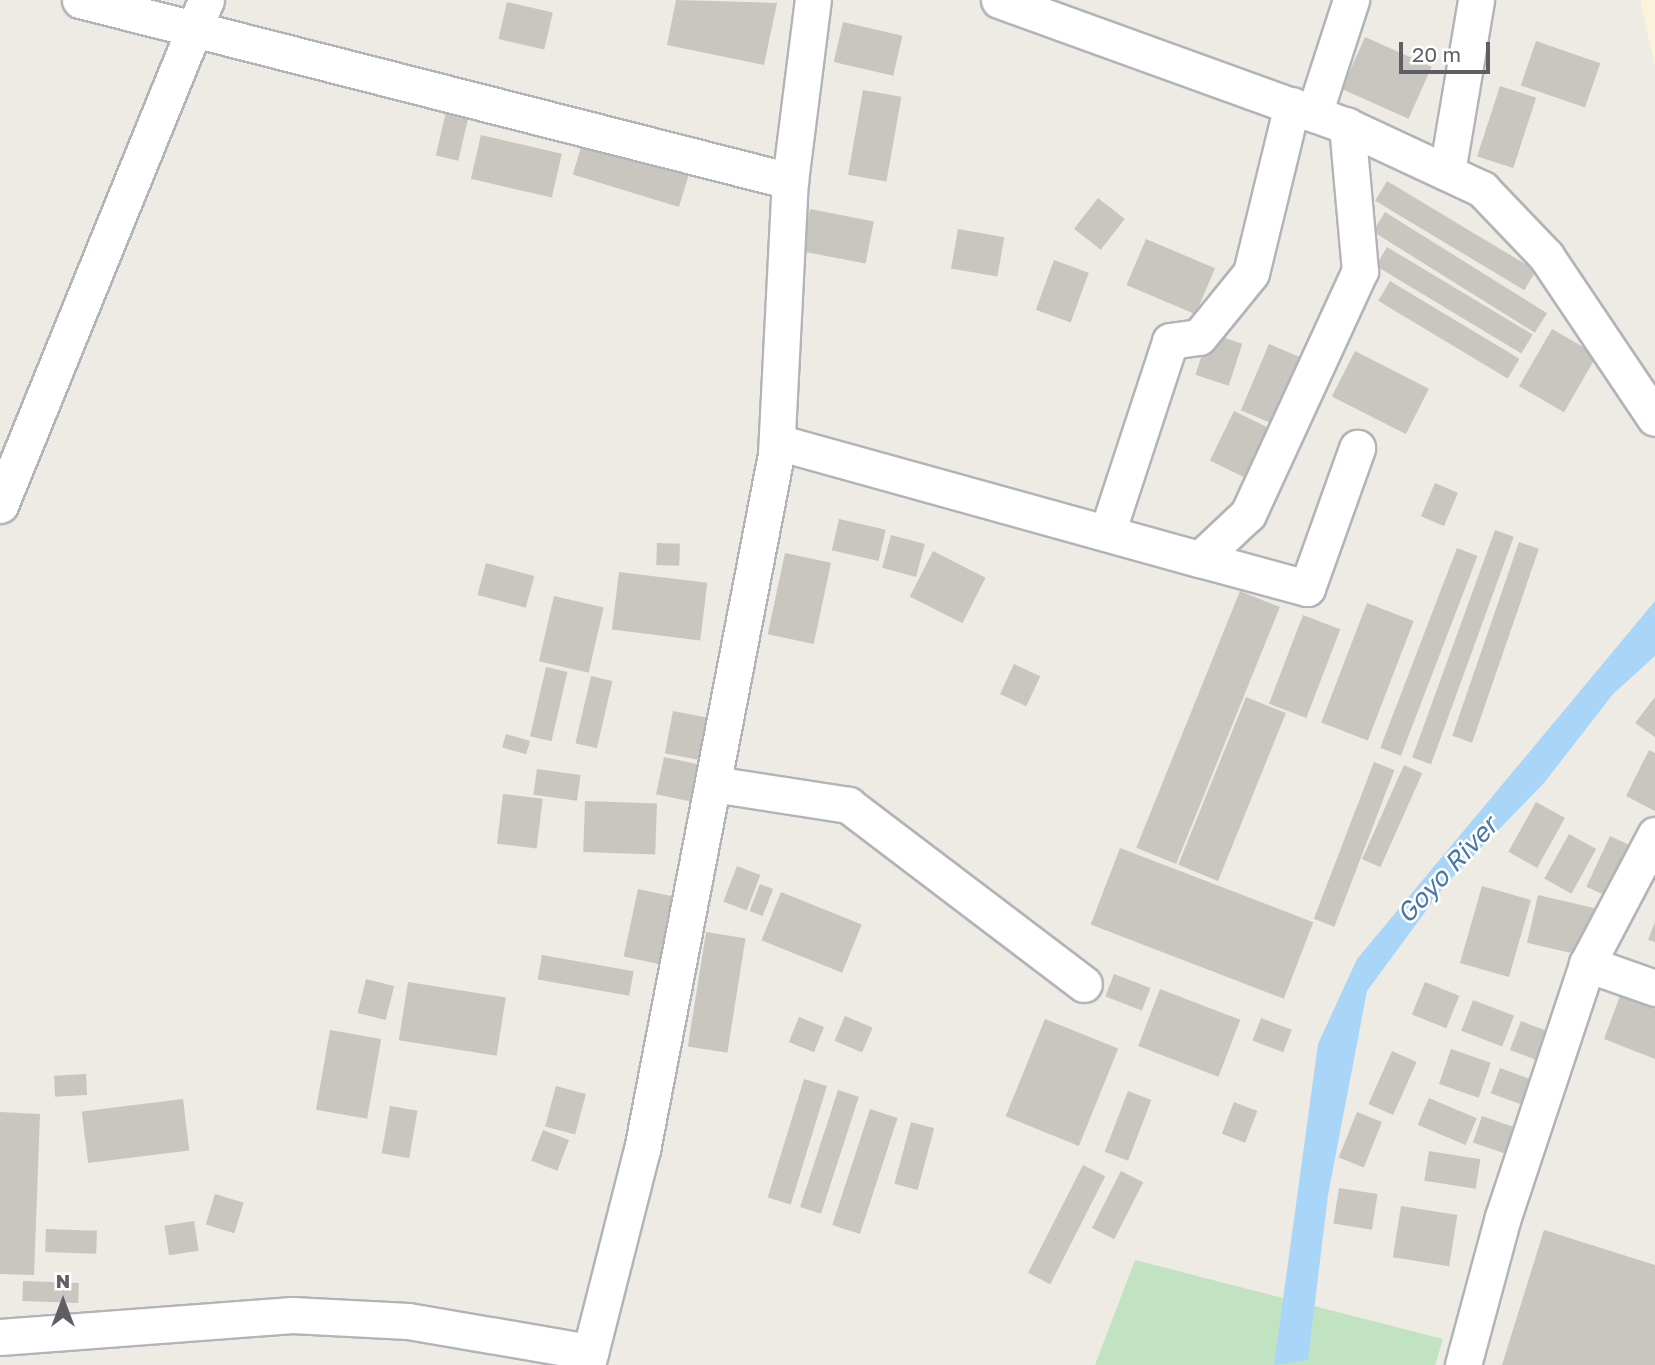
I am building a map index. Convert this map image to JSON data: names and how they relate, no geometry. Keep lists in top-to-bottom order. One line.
{"water":["Goyo River"],"scale_bar":"20 m","north":"top"}
